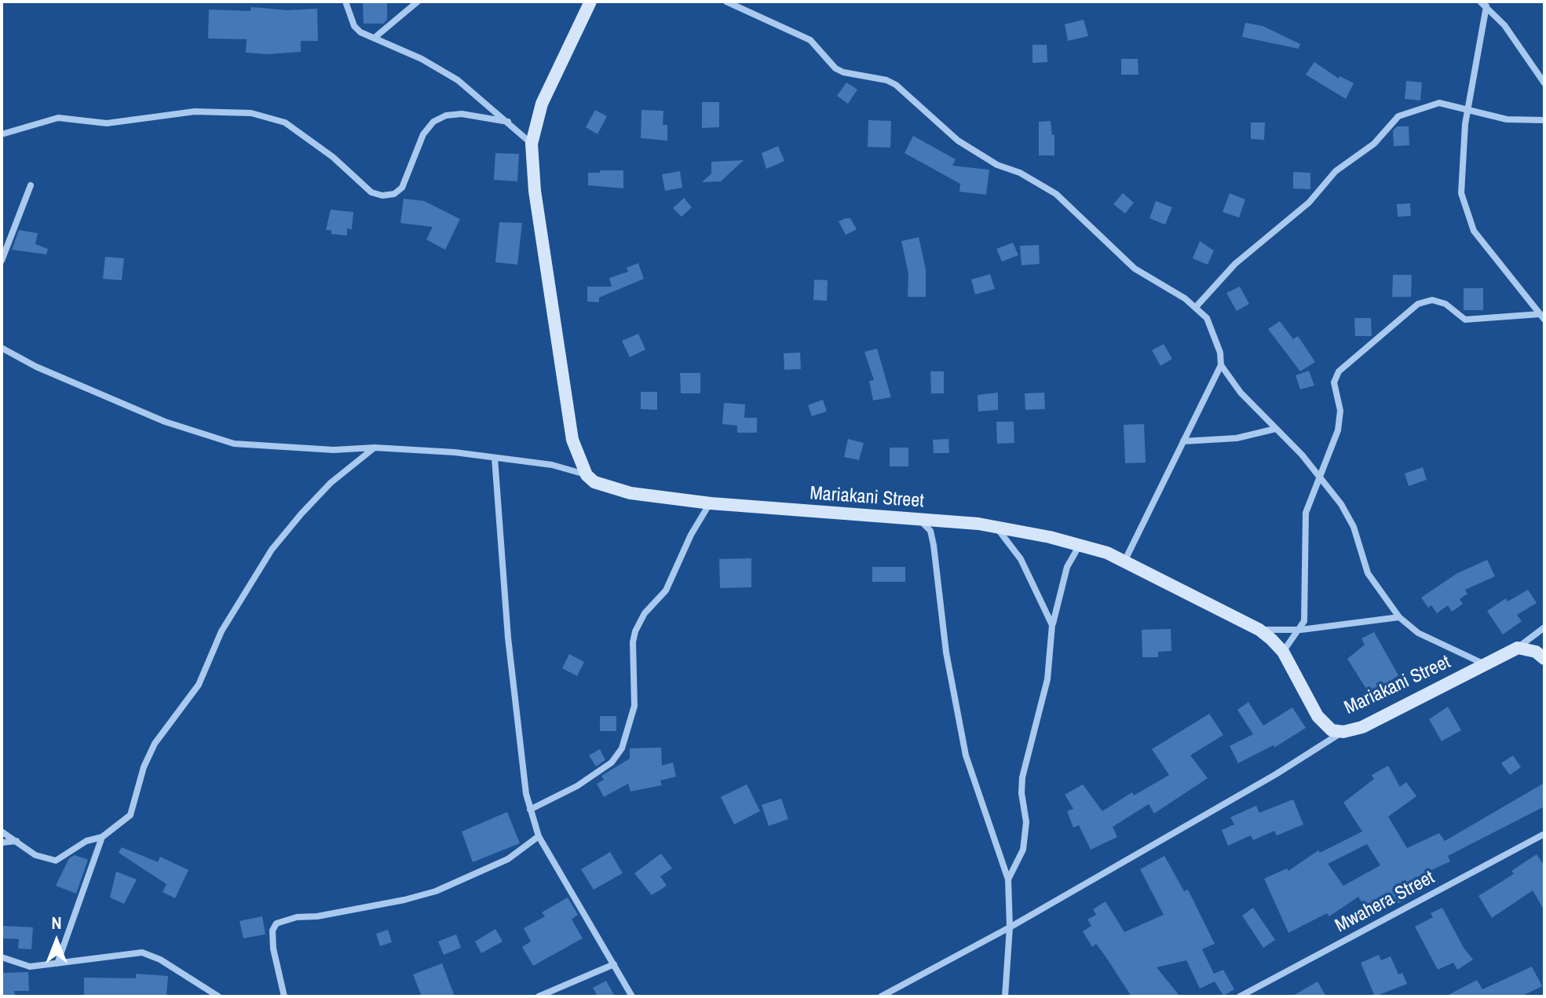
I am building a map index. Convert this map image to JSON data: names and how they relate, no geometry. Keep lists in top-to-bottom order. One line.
{"streets":{"street":["Mariakani Street","Mwahera Street"]},"north":"top"}
